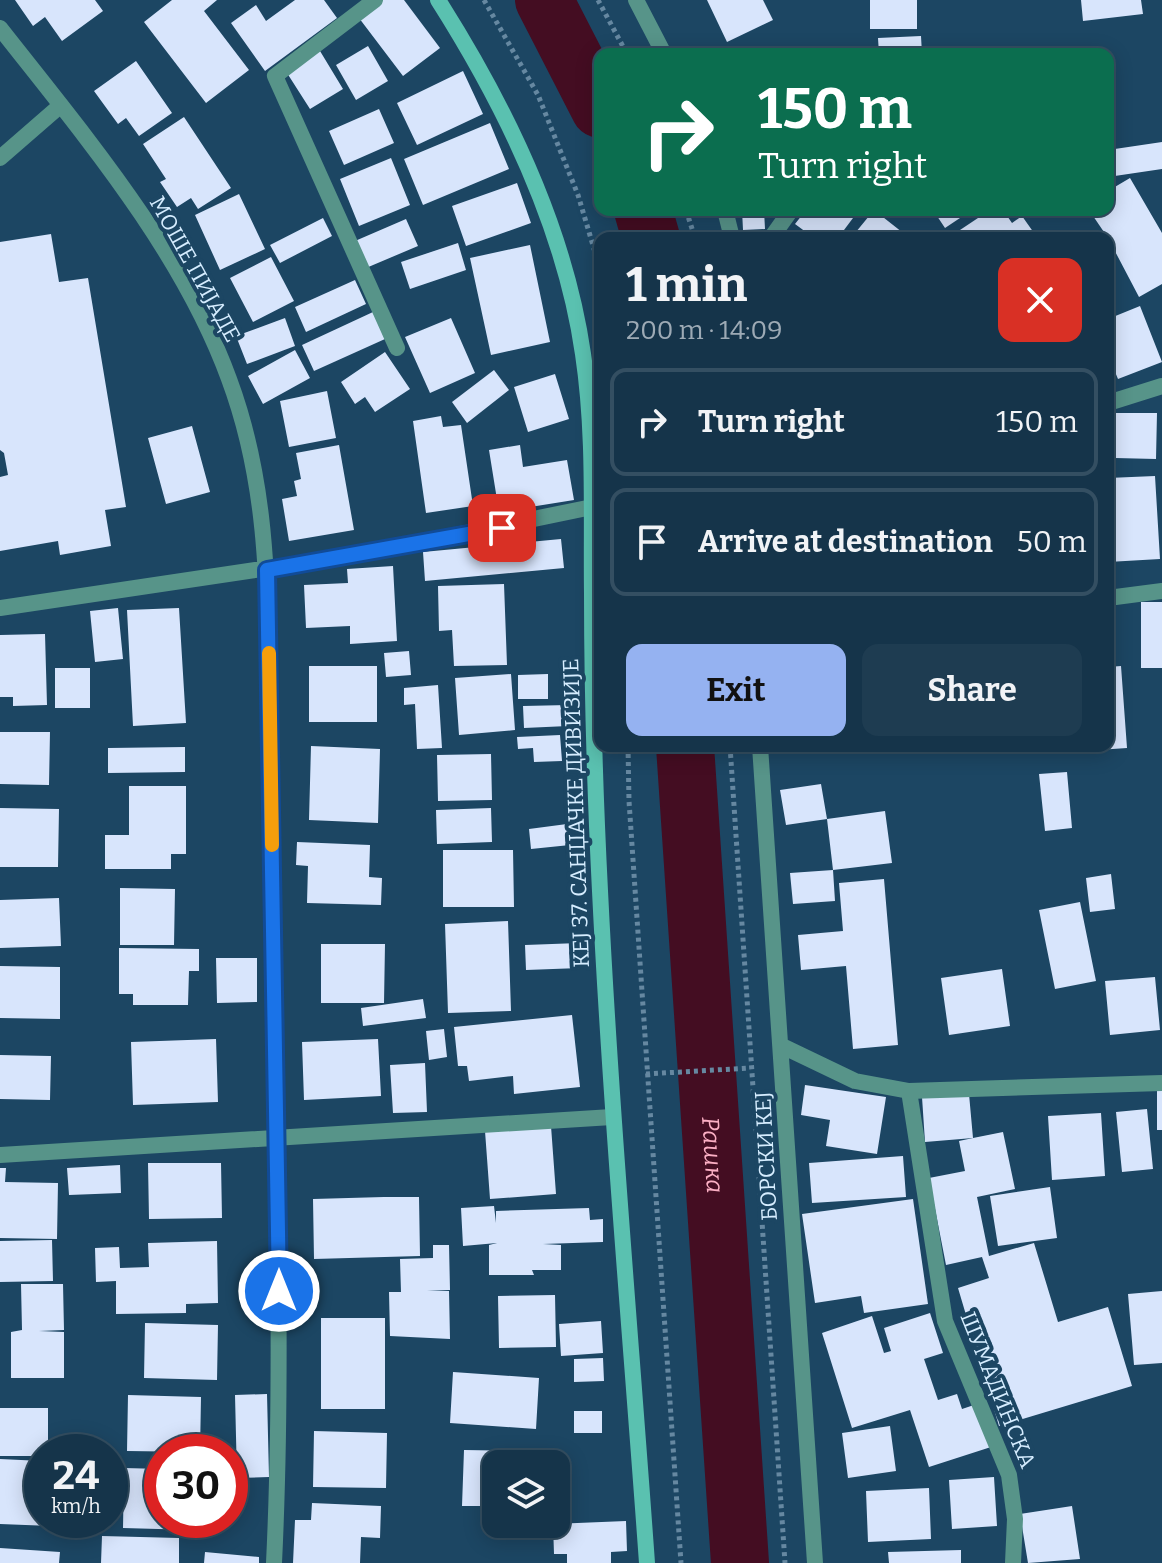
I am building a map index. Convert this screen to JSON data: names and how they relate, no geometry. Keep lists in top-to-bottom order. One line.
{"streets":{"street":["МОШЕ ПИЈАДЕ","КЕЈ 37. САНЏАЧКЕ ДИВИЗИЈЕ","БОРСКИ КЕЈ","ШУМАДИНСКА"]},"water":["Рашка"],"page":{"turn":["150 m","Turn right"],"heading":["1 min","200 m · 14:09"],"list":[{"name":"Turn right","value":"150 m"},{"name":"Arrive at destination","value":"50 m"}],"buttons":["Exit","Share"],"speed":"24 km/h","limit":"30"}}
